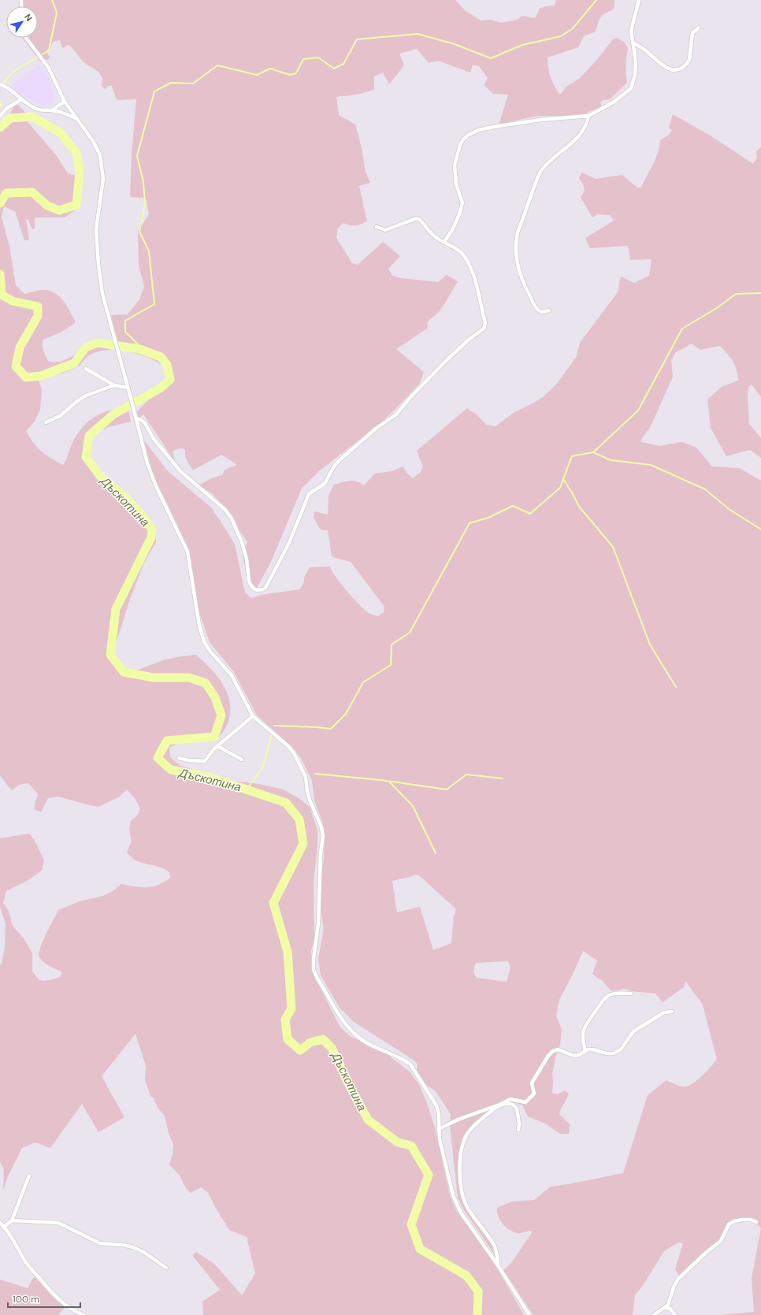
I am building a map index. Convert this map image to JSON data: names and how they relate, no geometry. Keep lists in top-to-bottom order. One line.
{"water":["Дъскотина"],"scale_bar":"100 m","north":"top right"}
